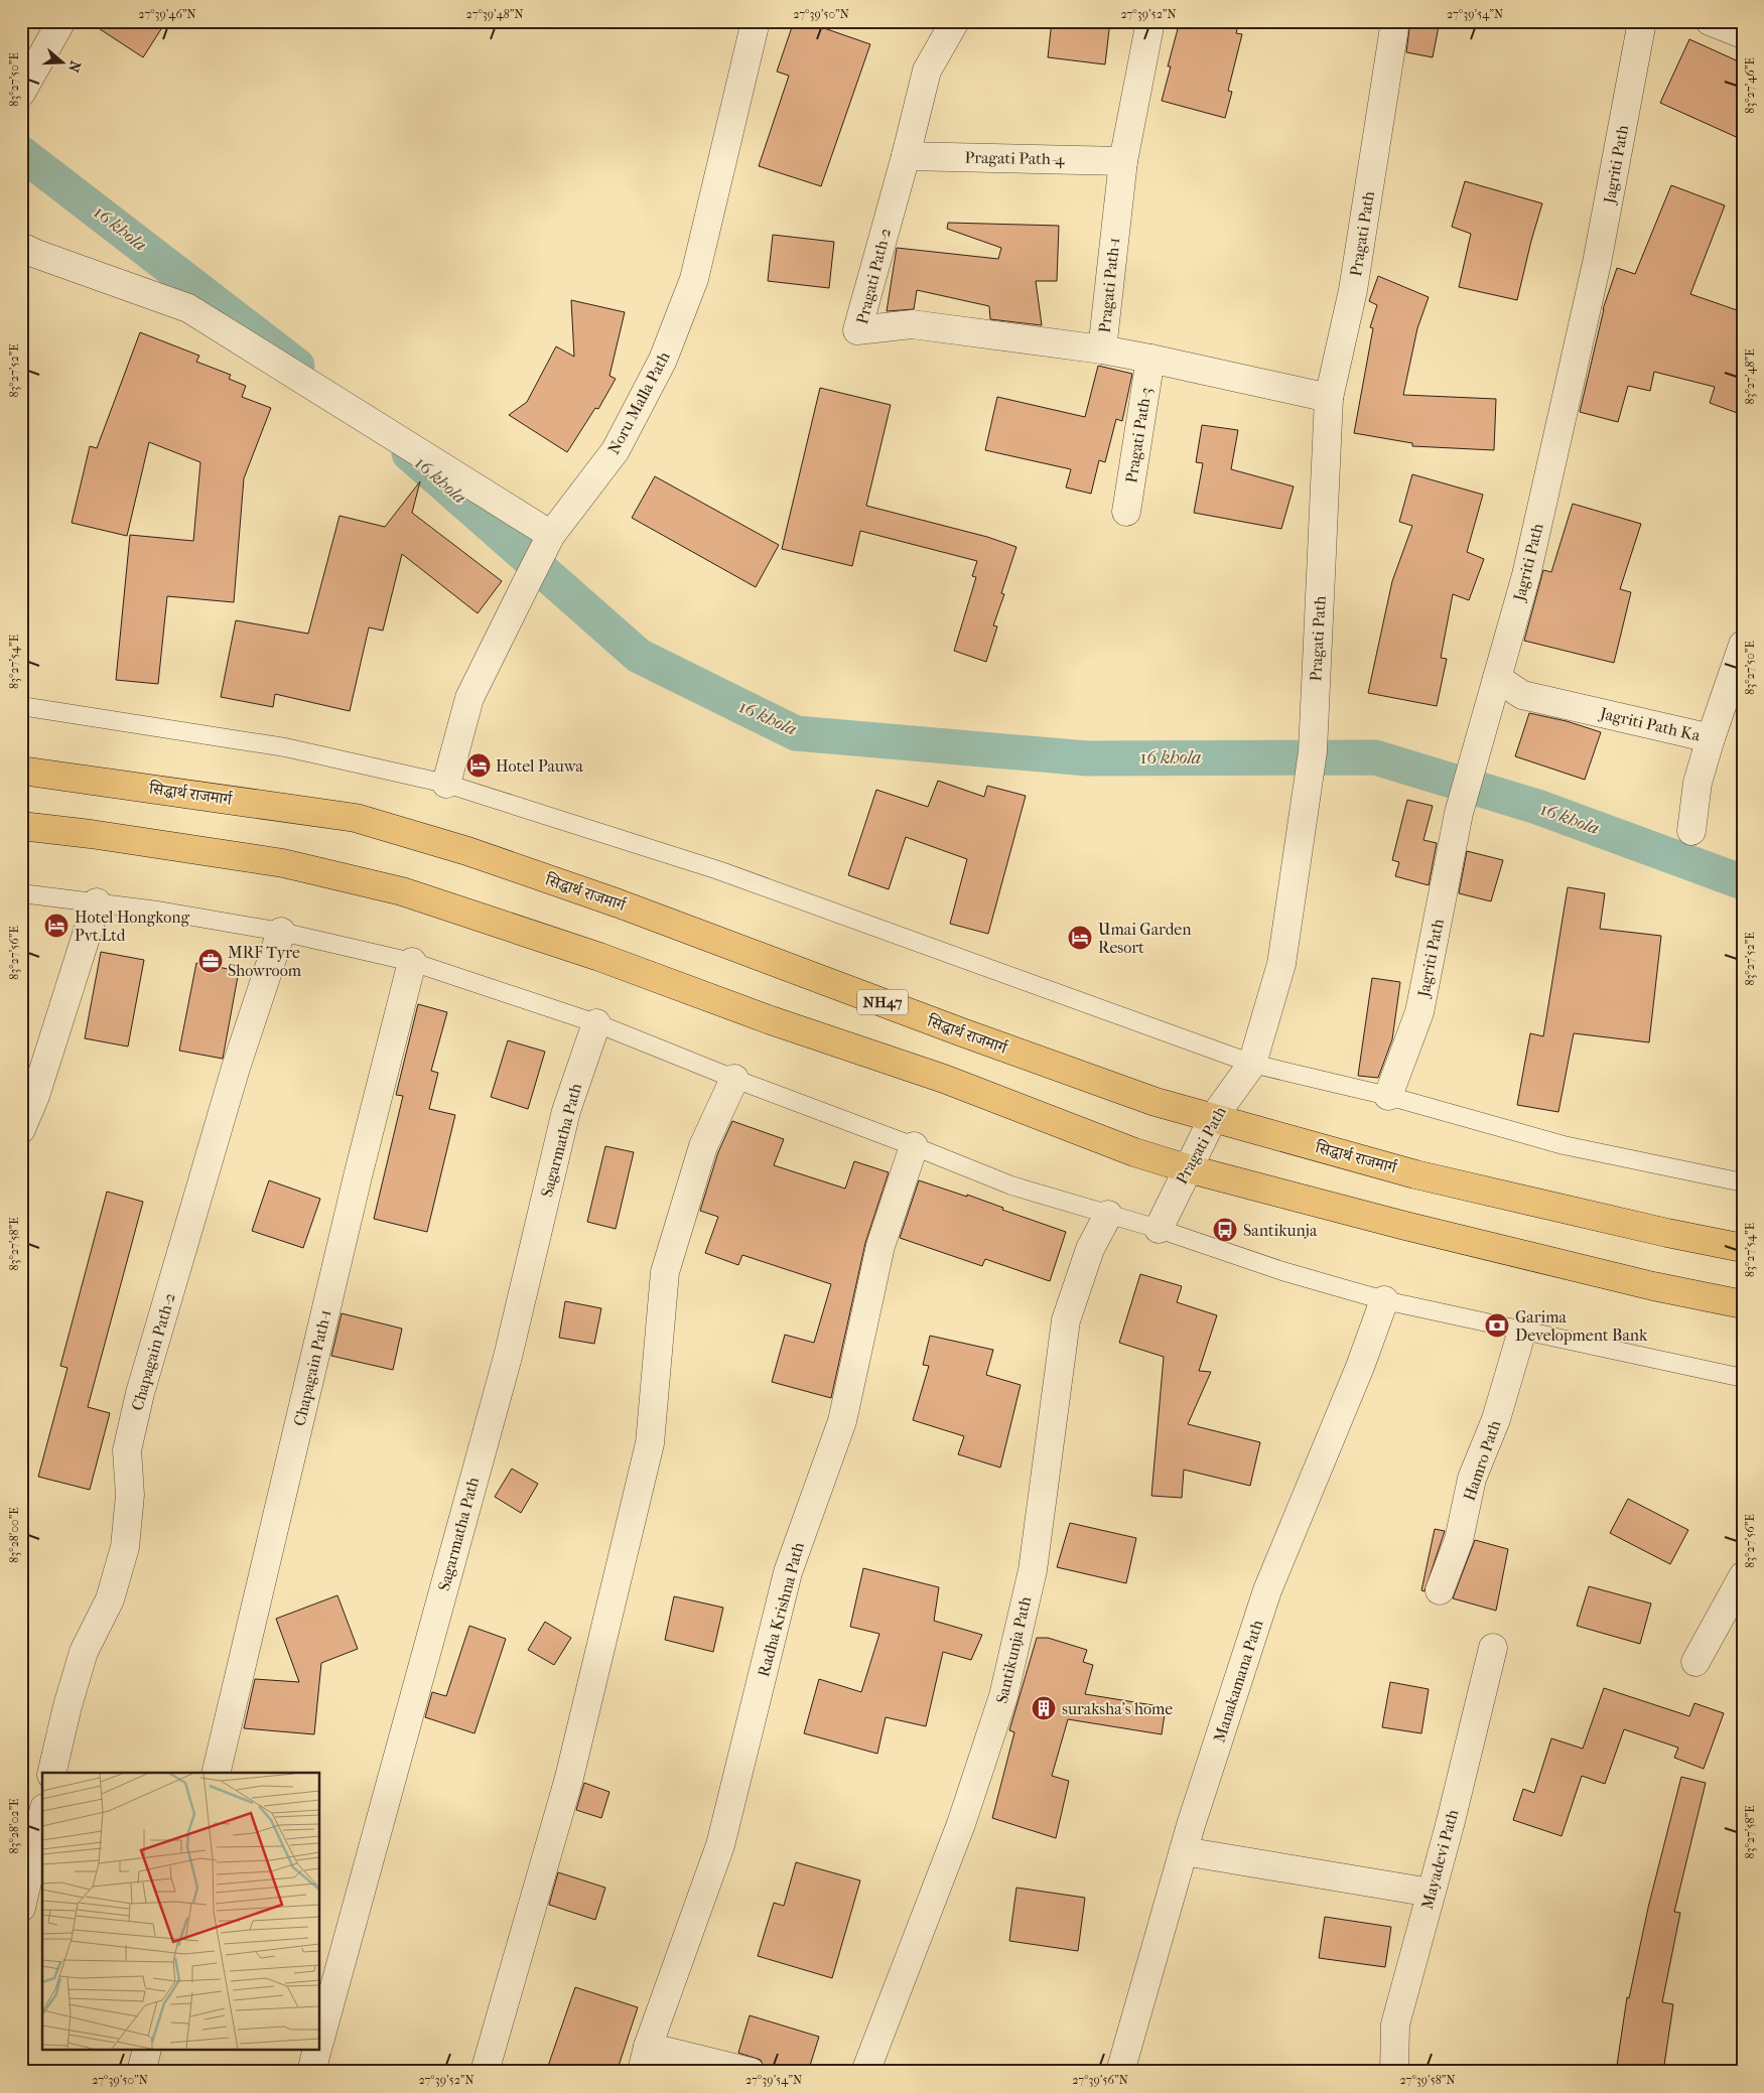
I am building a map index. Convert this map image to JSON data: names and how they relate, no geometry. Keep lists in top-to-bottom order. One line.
{"streets":{"highway":["सिद्धार्थ राजमार्ग","NH47"],"street":["Pragati Path-4","Jagriti Path","Pragati Path","Pragati Path-2","Pragati Path-1","Noru Malla Path","Pragati Path-3","Jagriti Path Ka","Sagarmatha Path","Chapagain Path-2","Chapagain Path-1","Hamro Path","Radha Krishna Path","Santikunja Path","Manakamana Path","Mayadevi Path"]},"crossings":[["Pragati Path-4","Pragati Path-2"],["Pragati Path-4","Pragati Path-1"],["Jagriti Path","Jagriti Path Ka"],["Pragati Path","Pragati Path-1"],["Pragati Path","सिद्धार्थ राजमार्ग"],["Pragati Path-2","Pragati Path-1"],["Pragati Path-1","Pragati Path-3"]],"water":["16 khola"],"places":{"hotel":["Hotel Pauwa","Hotel Hongkong Pvt.Ltd","Umai Garden Resort"],"office":["MRF Tyre Showroom"],"bus stop":["Santikunja"],"bank":["Garima Development Bank"],"building":["suraksha's home"]},"north":"right","coordinates":["27°39'46\"N","27°39'48\"N","27°39'50\"N","27°39'52\"N","27°39'54\"N","83°27'50\"E","83°27'46\"E","83°27'52\"E","83°27'48\"E","83°27'54\"E","83°27'56\"E","83°27'58\"E","83°28'00\"E","83°28'02\"E","27°39'56\"N","27°39'58\"N"]}
